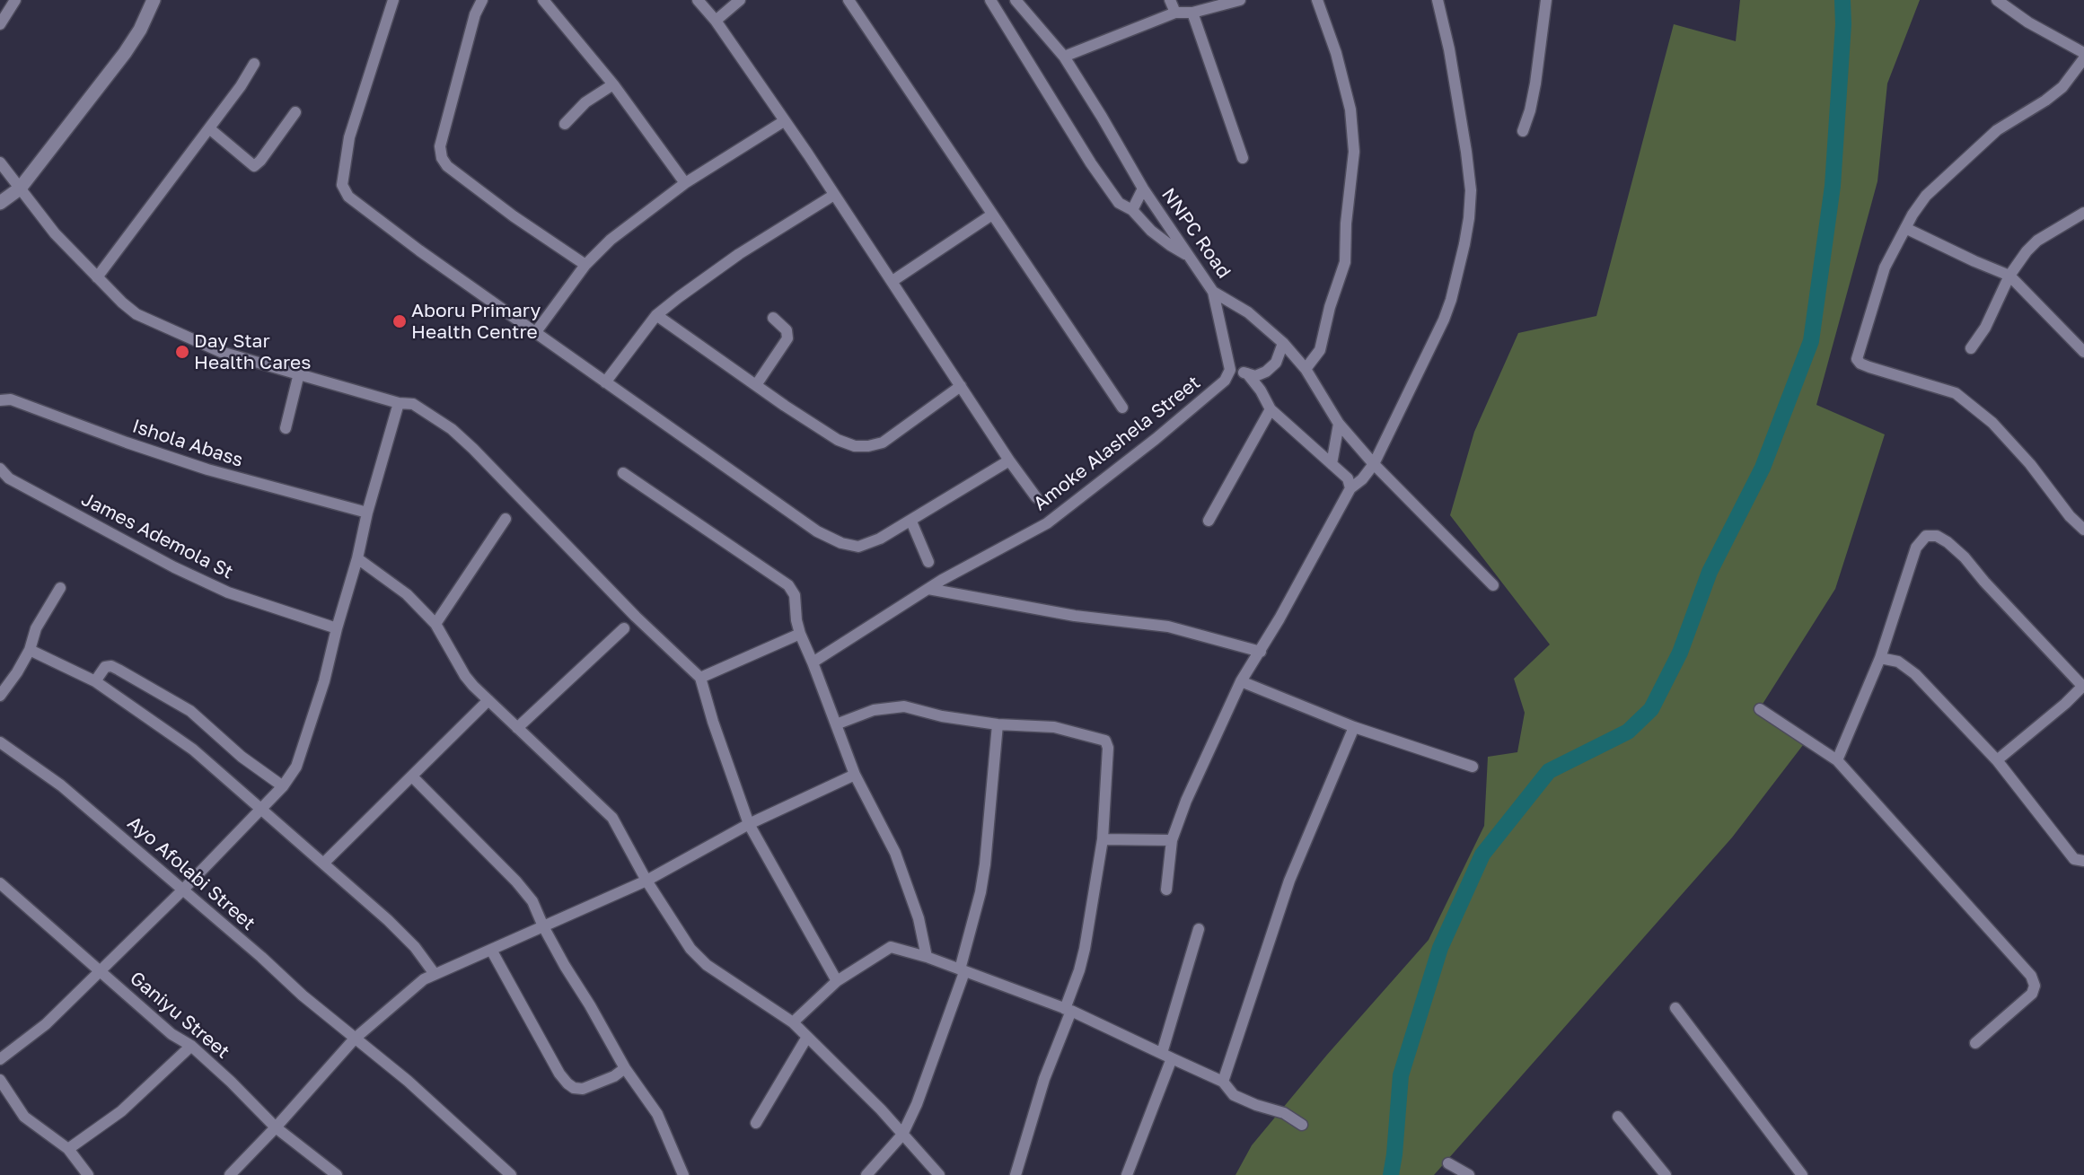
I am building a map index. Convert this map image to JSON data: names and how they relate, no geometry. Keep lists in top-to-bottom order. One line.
{"streets":{"street":["NNPC Road","Ishola Abass","Amoke Alashela Street","James Ademola St","Ayo Afolabi Street","Ganiyu Street"]},"places":["Aboru Primary Health Centre","Day Star Health Cares"]}
